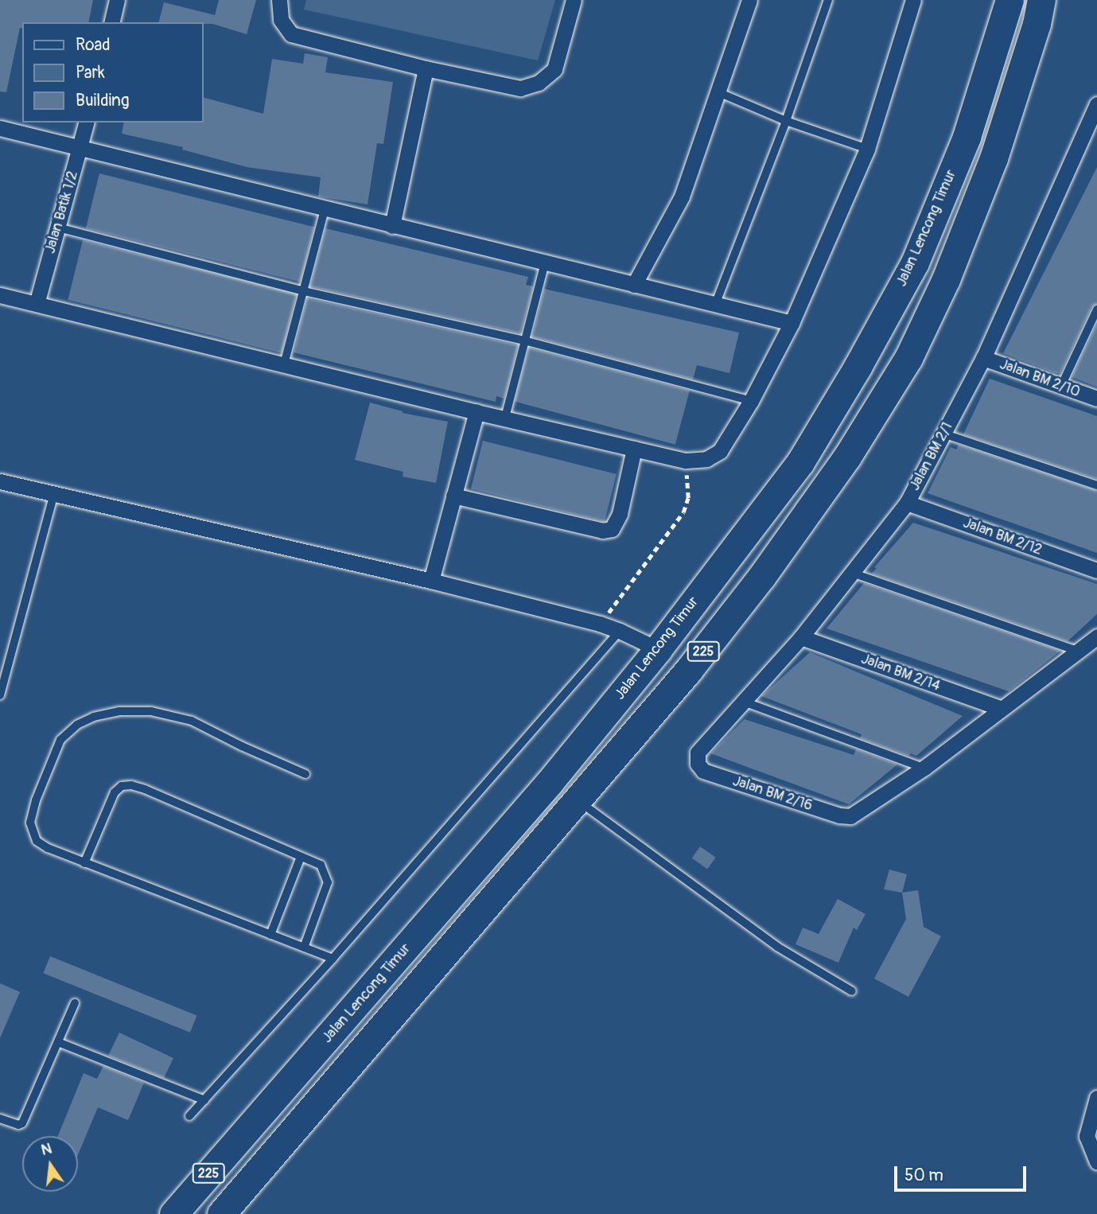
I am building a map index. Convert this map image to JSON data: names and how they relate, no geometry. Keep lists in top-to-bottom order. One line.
{"streets":{"highway":["Jalan Lencong Timur","225"],"street":["Jalan Batik 1/2","Jalan BM 2/10","Jalan BM 2/1","Jalan BM 2/12","Jalan BM 2/14","Jalan BM 2/16"]},"crossings":[["Jalan BM 2/10","Jalan BM 2/1"],["Jalan BM 2/1","Jalan BM 2/12"],["Jalan BM 2/1","Jalan BM 2/14"],["Jalan BM 2/1","Jalan BM 2/16"]],"legend":["Road","Park","Building"],"scale_bar":"50 m","north":"top"}
